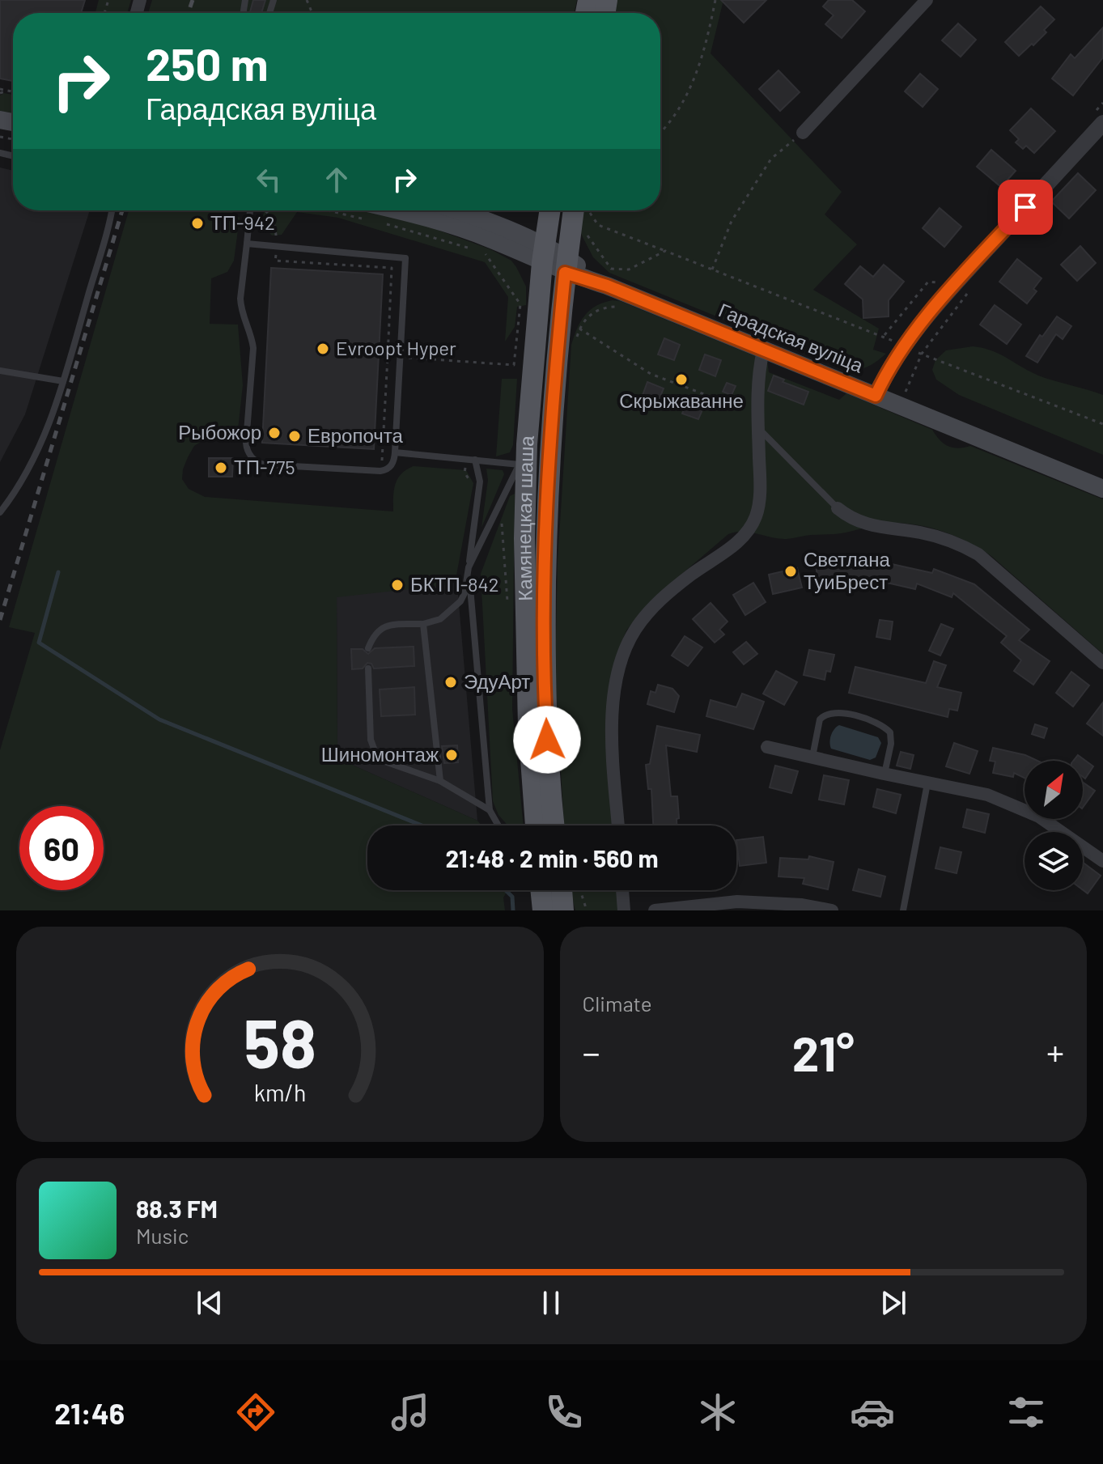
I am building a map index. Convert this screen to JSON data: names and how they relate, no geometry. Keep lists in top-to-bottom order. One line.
{"streets":{"main road":["Гарадская вуліца","Камянецкая шаша"]},"crossings":[["Гарадская вуліца","Камянецкая шаша"]],"places":["ТП-942","Evroopt Hyper","Скрыжаванне","Рыбожор","Европочта","ТП-775","Светлана ТуиБрест","БКТП-842","ЭдуАрт","Шиномонтаж"],"north":"top right","page":{"turn":["250 m","Гарадская вуліца"],"limit":"60","trip":"21:48 · 2 min · 560 m","tile":"Climate","heat":["−","21°","+"],"song":["88.3 FM","Music"],"tabs":"21:46","gauge":["58","km/h"]}}
